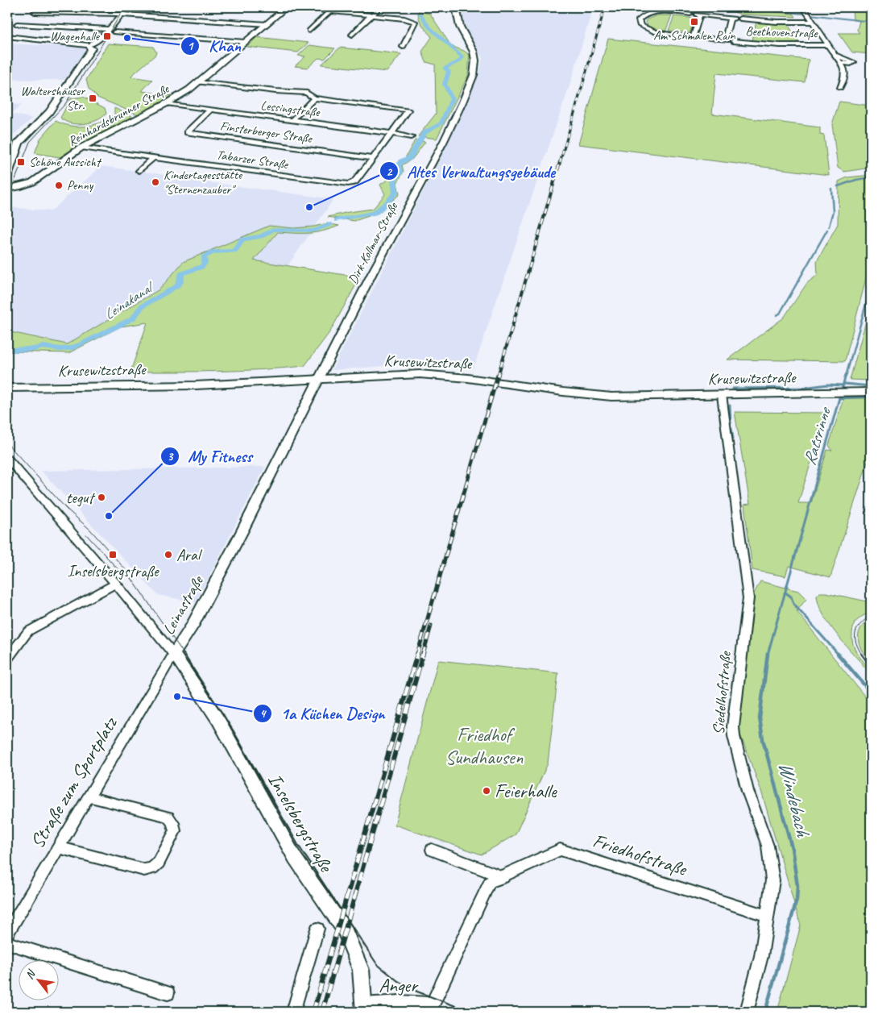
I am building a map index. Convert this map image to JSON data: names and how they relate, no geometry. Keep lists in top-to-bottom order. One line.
{"streets":{"main road":["Krusewitzstraße"],"street":["Beethovenstraße","Lessingstraße","Reinhardsbrunner Straße","Finsterberger Straße","Tabarzer Straße","Dirk-Kollmar-Straße","Leinastraße","Siedelhofstraße","Straße zum Sportplatz","Inselsbergstraße","Friedhofstraße","Anger"]},"crossings":[["Lessingstraße","Reinhardsbrunner Straße"],["Lessingstraße","Finsterberger Straße"],["Reinhardsbrunner Straße","Tabarzer Straße"],["Finsterberger Straße","Tabarzer Straße"],["Dirk-Kollmar-Straße","Krusewitzstraße"],["Dirk-Kollmar-Straße","Leinastraße"],["Krusewitzstraße","Leinastraße"],["Krusewitzstraße","Siedelhofstraße"],["Leinastraße","Straße zum Sportplatz"],["Leinastraße","Inselsbergstraße"],["Siedelhofstraße","Friedhofstraße"],["Straße zum Sportplatz","Inselsbergstraße"],["Inselsbergstraße","Anger"],["Friedhofstraße","Anger"]],"water":["Leinakanal","Ratsrinne","Windebach"],"parks":["Friedhof Sundhausen"],"places":{"transit":["Am Schmalen Rain","Wagenhalle","Waltershäuser Str.","Schöne Aussicht","Inselsbergstraße"],"other":["Khan","Kindertagesstätte \"Sternenzauber\"","Penny","Altes Verwaltungsgebäude","tegut","My Fitness","Aral","1a Küchen Design","Feierhalle"]},"north":"top left"}
